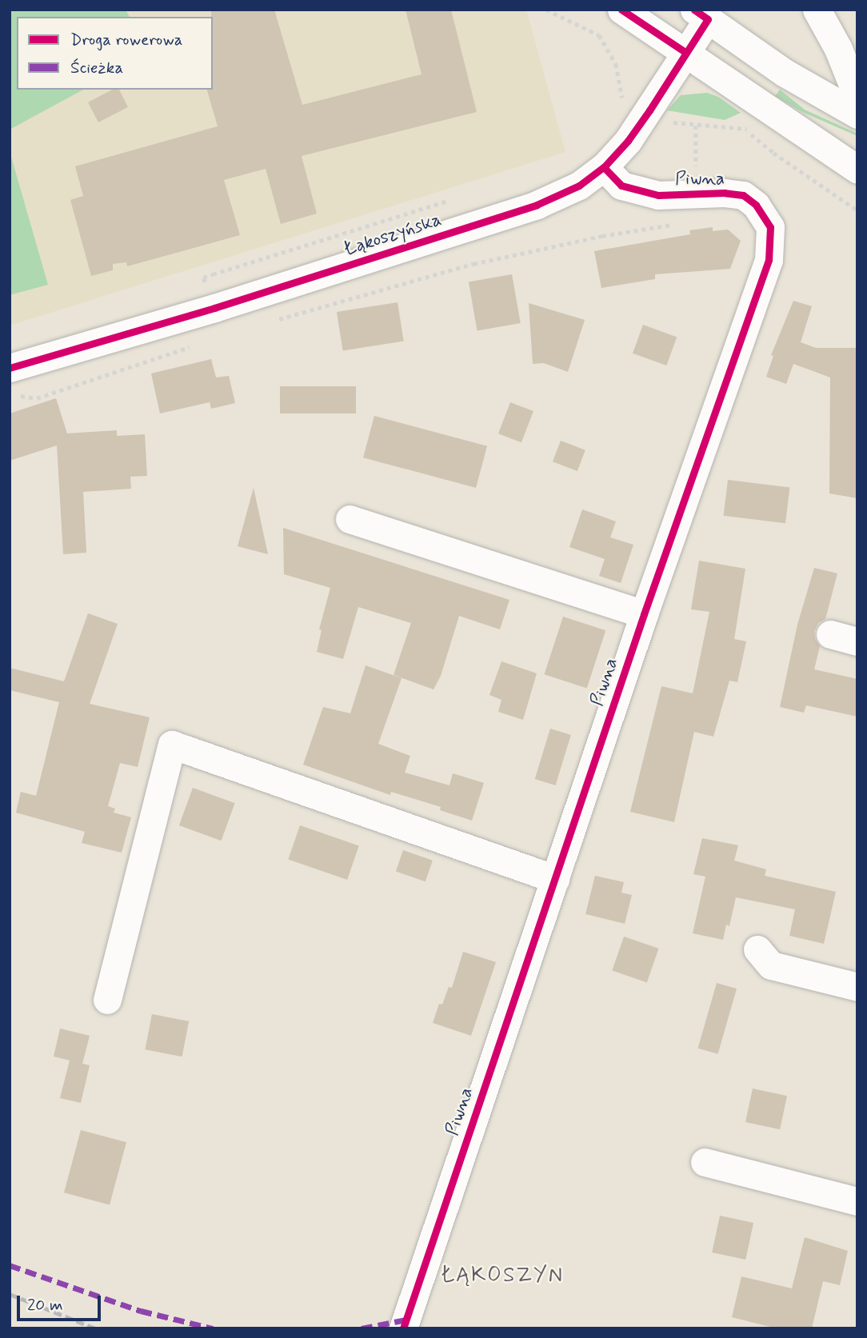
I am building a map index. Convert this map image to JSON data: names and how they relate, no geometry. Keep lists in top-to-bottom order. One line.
{"streets":{"street":["Piwna","Łąkoszyńska"]},"crossings":[["Piwna","Łąkoszyńska"]],"districts":["ŁĄKOSZYN"],"legend":["Droga rowerowa","Ścieżka"],"scale_bar":"20 m"}
